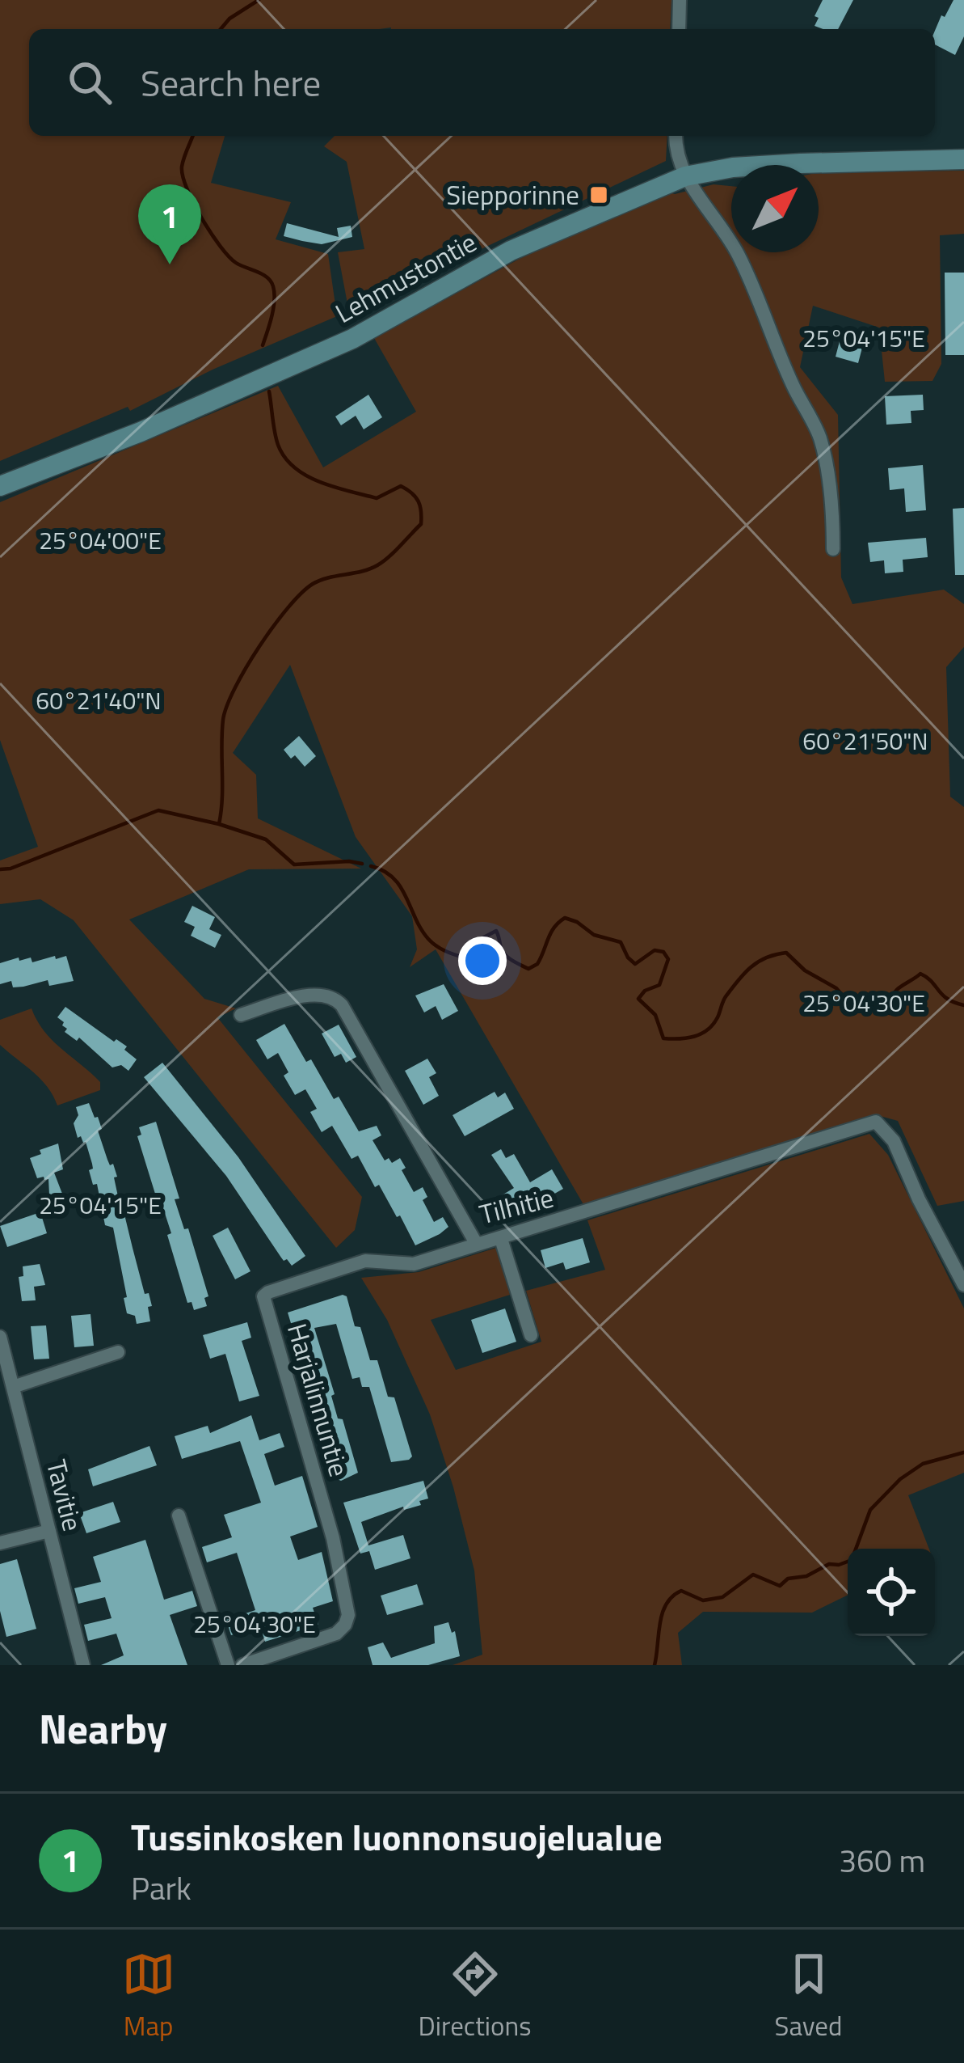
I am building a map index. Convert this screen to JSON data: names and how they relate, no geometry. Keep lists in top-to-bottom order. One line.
{"streets":{"main road":["Lehmustontie"],"street":["Tilhitie","Harjalinnuntie","Tavitie"]},"crossings":[["Tilhitie","Harjalinnuntie"]],"places":{"transit":["Siepporinne"]},"north":"top right","page":{"search":"Search here","pins":"1","heading":"Nearby","list":[{"mark":"1","name":"Tussinkosken luonnonsuojelualue","note":"Park","value":"360 m"}],"nav":["Map","Directions","Saved"]},"coordinates":["25°04'15\"E","25°04'00\"E","60°21'40\"N","60°21'50\"N","25°04'30\"E"]}
